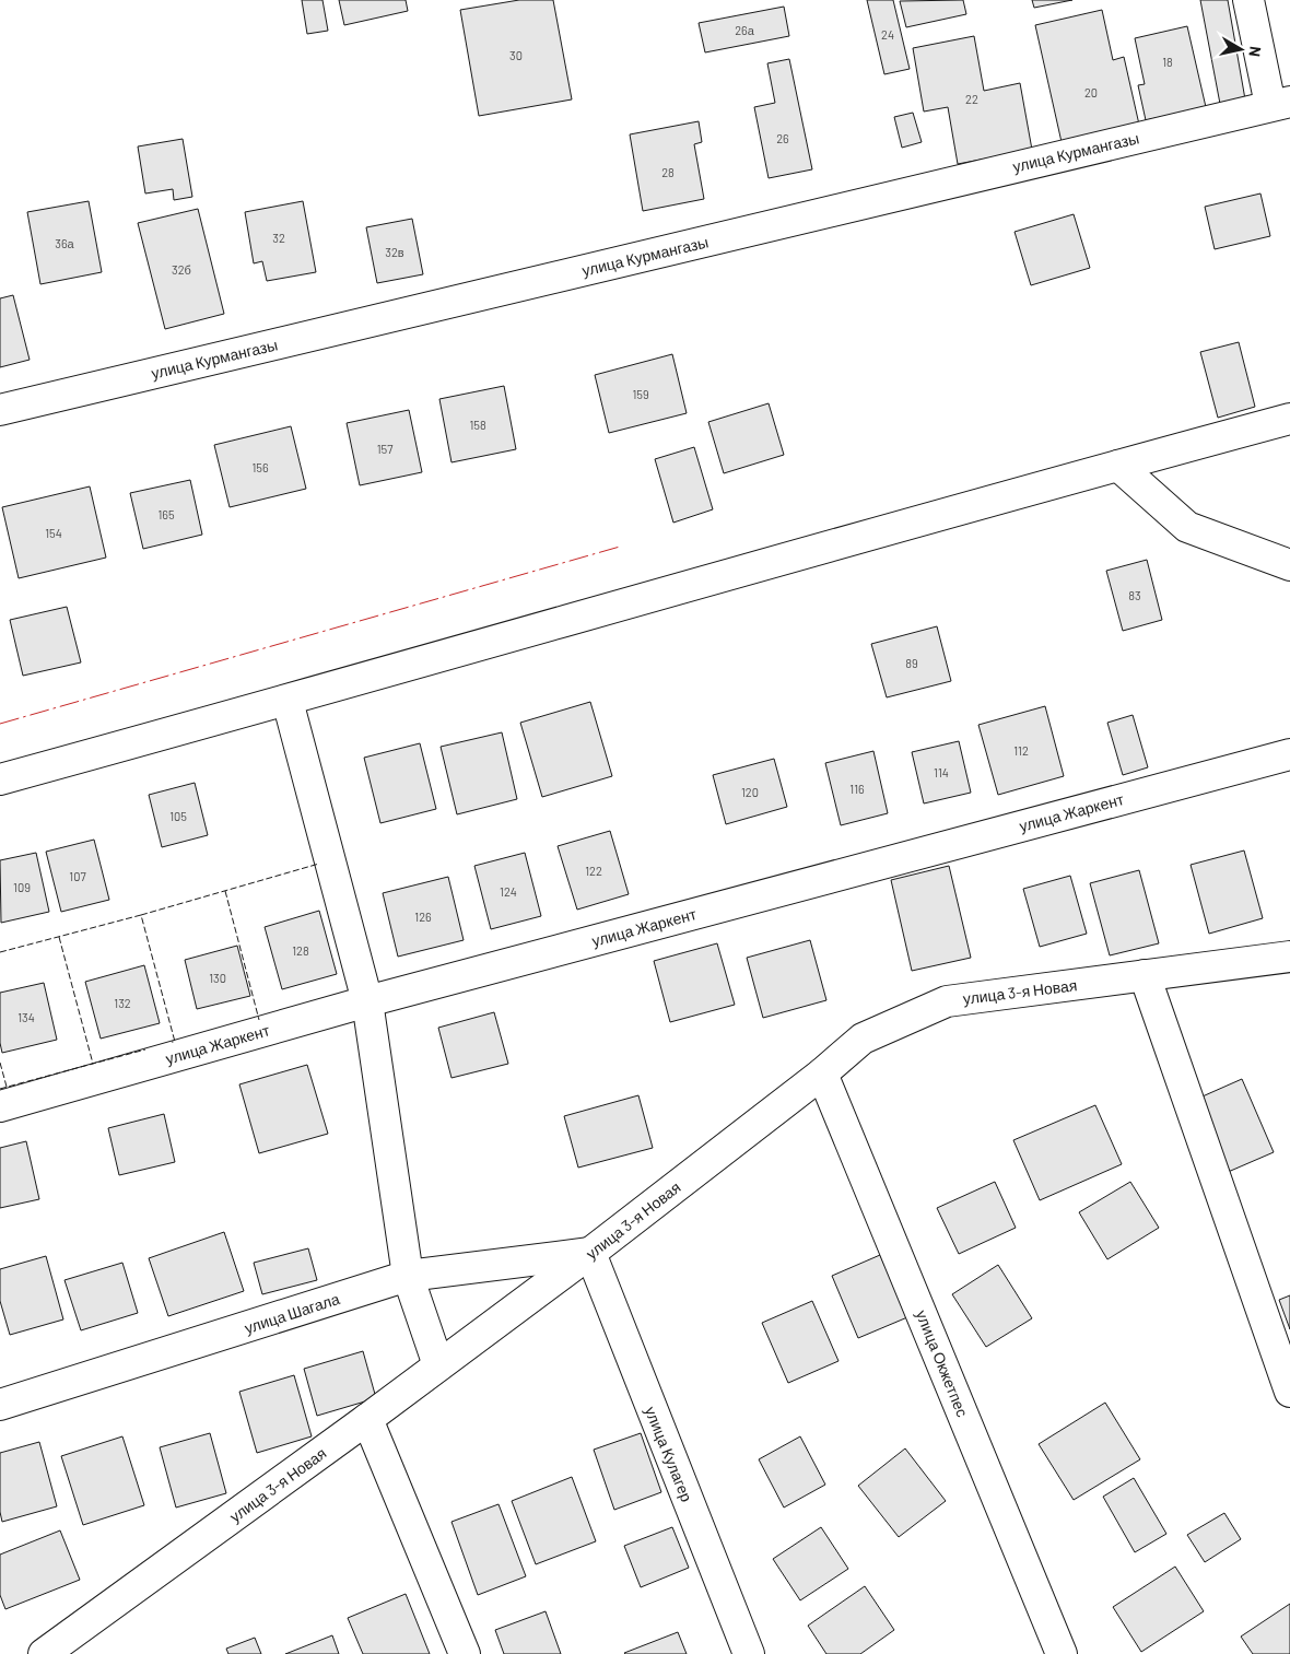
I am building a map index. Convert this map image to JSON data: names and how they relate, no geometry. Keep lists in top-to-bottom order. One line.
{"streets":{"street":["улица Курмангазы","улица Жаркент","улица 3-я Новая","улица Шагала","улица Окжетпес","улица Кулагер"]},"crossings":[["улица 3-я Новая","улица Шагала"],["улица 3-я Новая","улица Окжетпес"],["улица 3-я Новая","улица Кулагер"],["улица Шагала","улица Кулагер"]],"house_numbers":["26а","24","30","18","20","22","26","28","32","36а","32в","32б","159","158","157","156","165","154","83","89","112","114","116","120","105","122","107","109","124","126","128","130","132","134"],"north":"right"}
